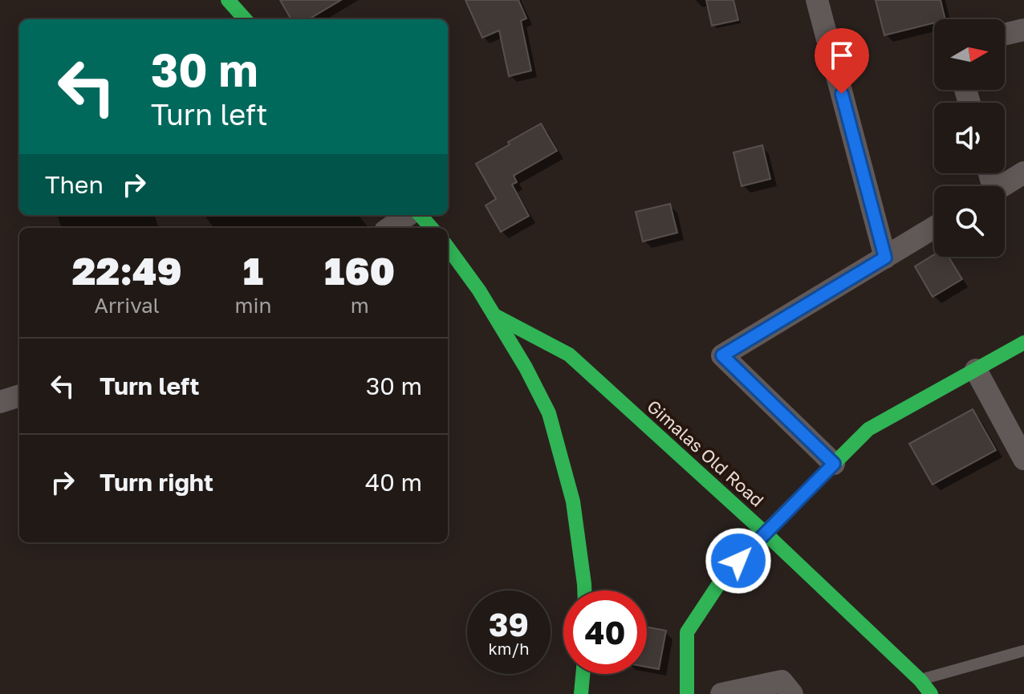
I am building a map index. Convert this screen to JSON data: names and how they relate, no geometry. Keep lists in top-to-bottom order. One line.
{"streets":{"street":["Gimalas Old Road"]},"north":"right","page":{"turn":["30 m","Turn left"],"then":"Then","eta":["22:49","Arrival","1","min","160","m"],"list":[{"name":"Turn left","value":"30 m"},{"name":"Turn right","value":"40 m"}],"speed":"39 km/h","limit":"40"}}
